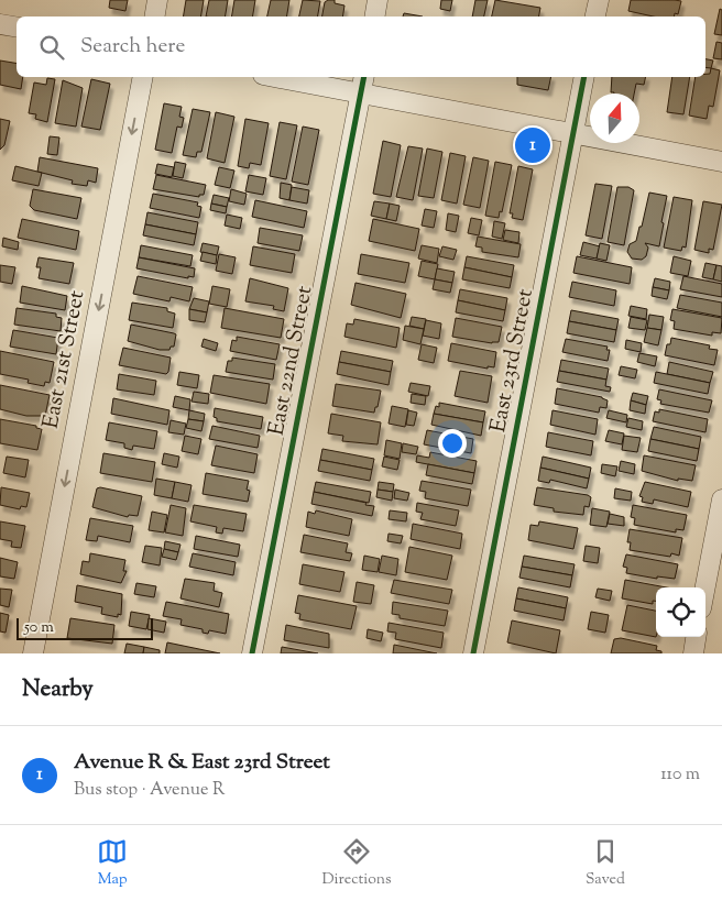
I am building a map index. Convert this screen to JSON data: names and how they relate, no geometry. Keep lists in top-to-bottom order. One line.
{"streets":{"street":["East 21st Street","East 22nd Street","East 23rd Street"]},"one_way":["East 21st Street"],"scale_bar":"50 m","north":"top","page":{"search":"Search here","pins":"1","scale":"50 m","heading":"Nearby","list":[{"mark":"1","name":"Avenue R & East 23rd Street","note":"Bus stop · Avenue R","value":"110 m"}],"nav":["Map","Directions","Saved"]}}
